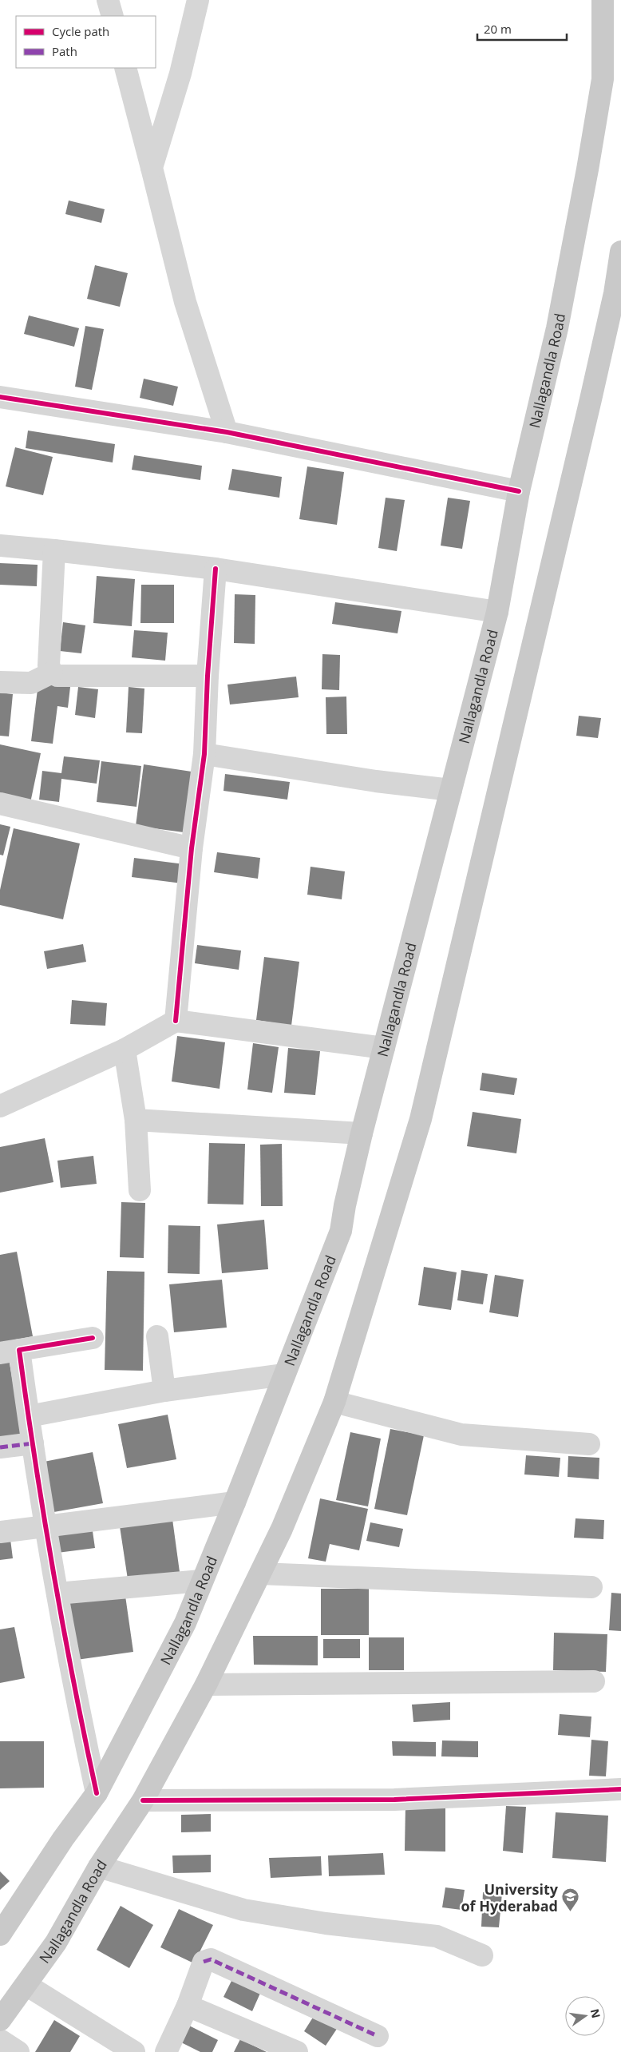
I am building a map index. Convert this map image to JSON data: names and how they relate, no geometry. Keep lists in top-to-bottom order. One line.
{"streets":{"main road":["Nallagandla Road"]},"places":{"school or university":["University of Hyderabad"]},"legend":["Cycle path","Path"],"scale_bar":"20 m","north":"right"}
